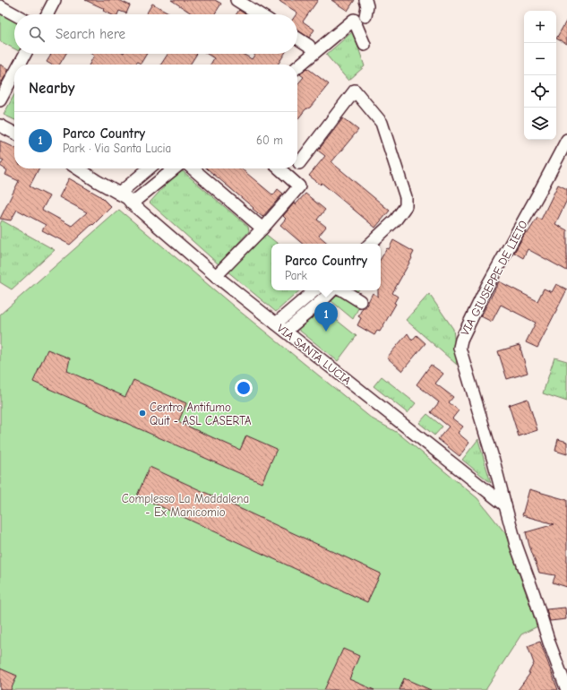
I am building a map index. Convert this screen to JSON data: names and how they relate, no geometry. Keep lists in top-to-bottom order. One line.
{"streets":{"street":["VIA GIUSEPPE DE LIETO","VIA SANTA LUCIA"]},"crossings":[["VIA GIUSEPPE DE LIETO","VIA SANTA LUCIA"]],"parks":["Complesso La Maddalena - Ex Manicomio"],"places":["Centro Antifumo Quit - ASL CASERTA"],"page":{"map_buttons":["+","−"],"search":"Search here","heading":"Nearby","list":[{"mark":"1","name":"Parco Country","note":"Park · Via Santa Lucia","value":"60 m"}],"popup":["Parco Country","Park"],"pins":"1"}}
